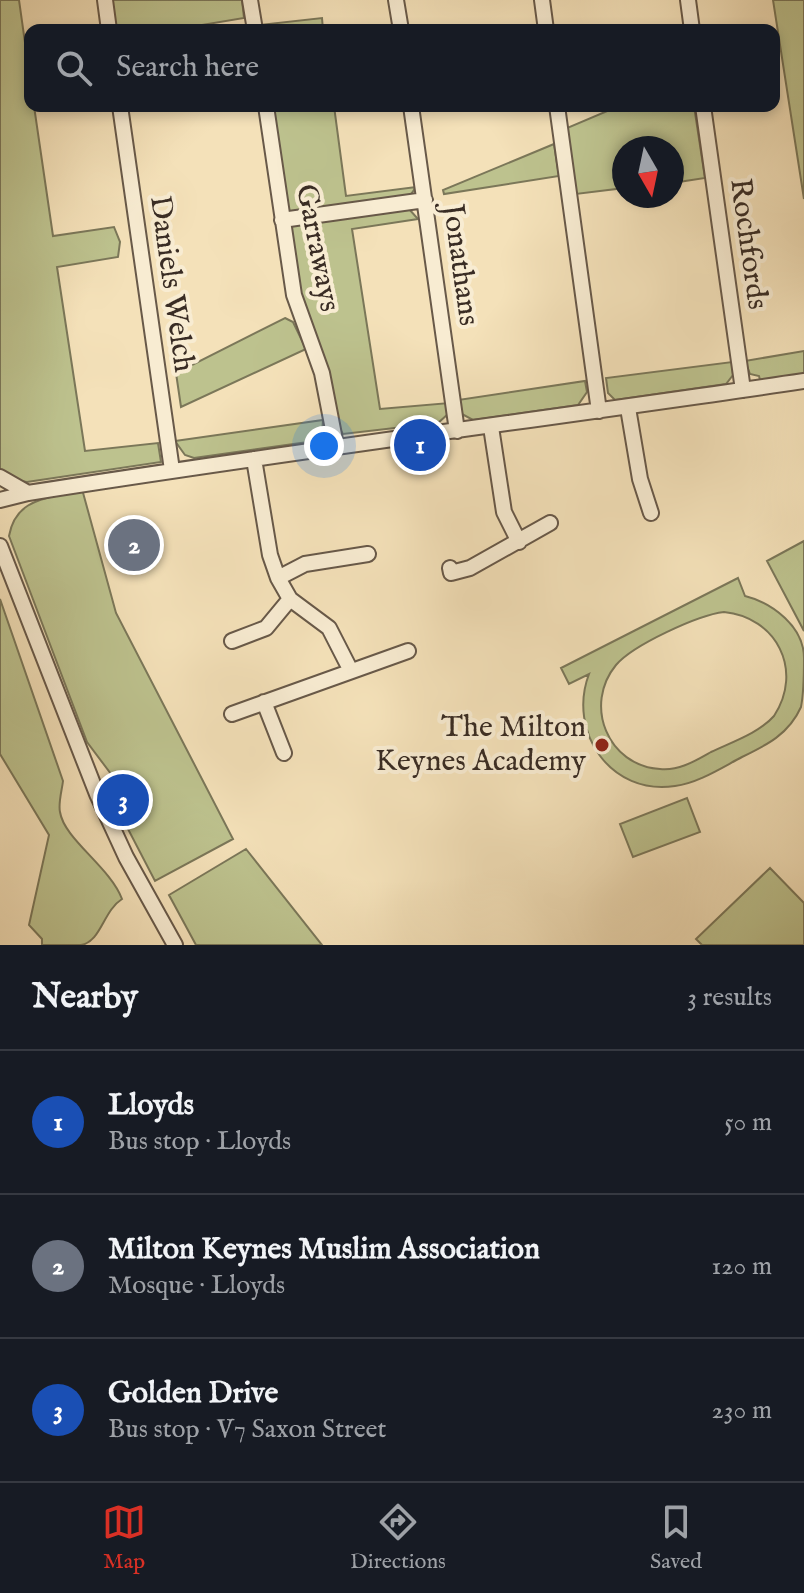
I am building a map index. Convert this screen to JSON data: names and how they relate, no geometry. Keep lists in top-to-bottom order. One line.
{"streets":{"street":["Rochfords","Garraways","Jonathans","Daniels Welch"]},"places":["The Milton Keynes Academy"],"north":"bottom","page":{"search":"Search here","pins":["1","2","3"],"heading":["Nearby","3 results"],"list":[{"mark":"1","name":"Lloyds","note":"Bus stop · Lloyds","value":"50 m"},{"mark":"2","name":"Milton Keynes Muslim Association","note":"Mosque · Lloyds","value":"120 m"},{"mark":"3","name":"Golden Drive","note":"Bus stop · V7 Saxon Street","value":"230 m"}],"nav":["Map","Directions","Saved"]}}
